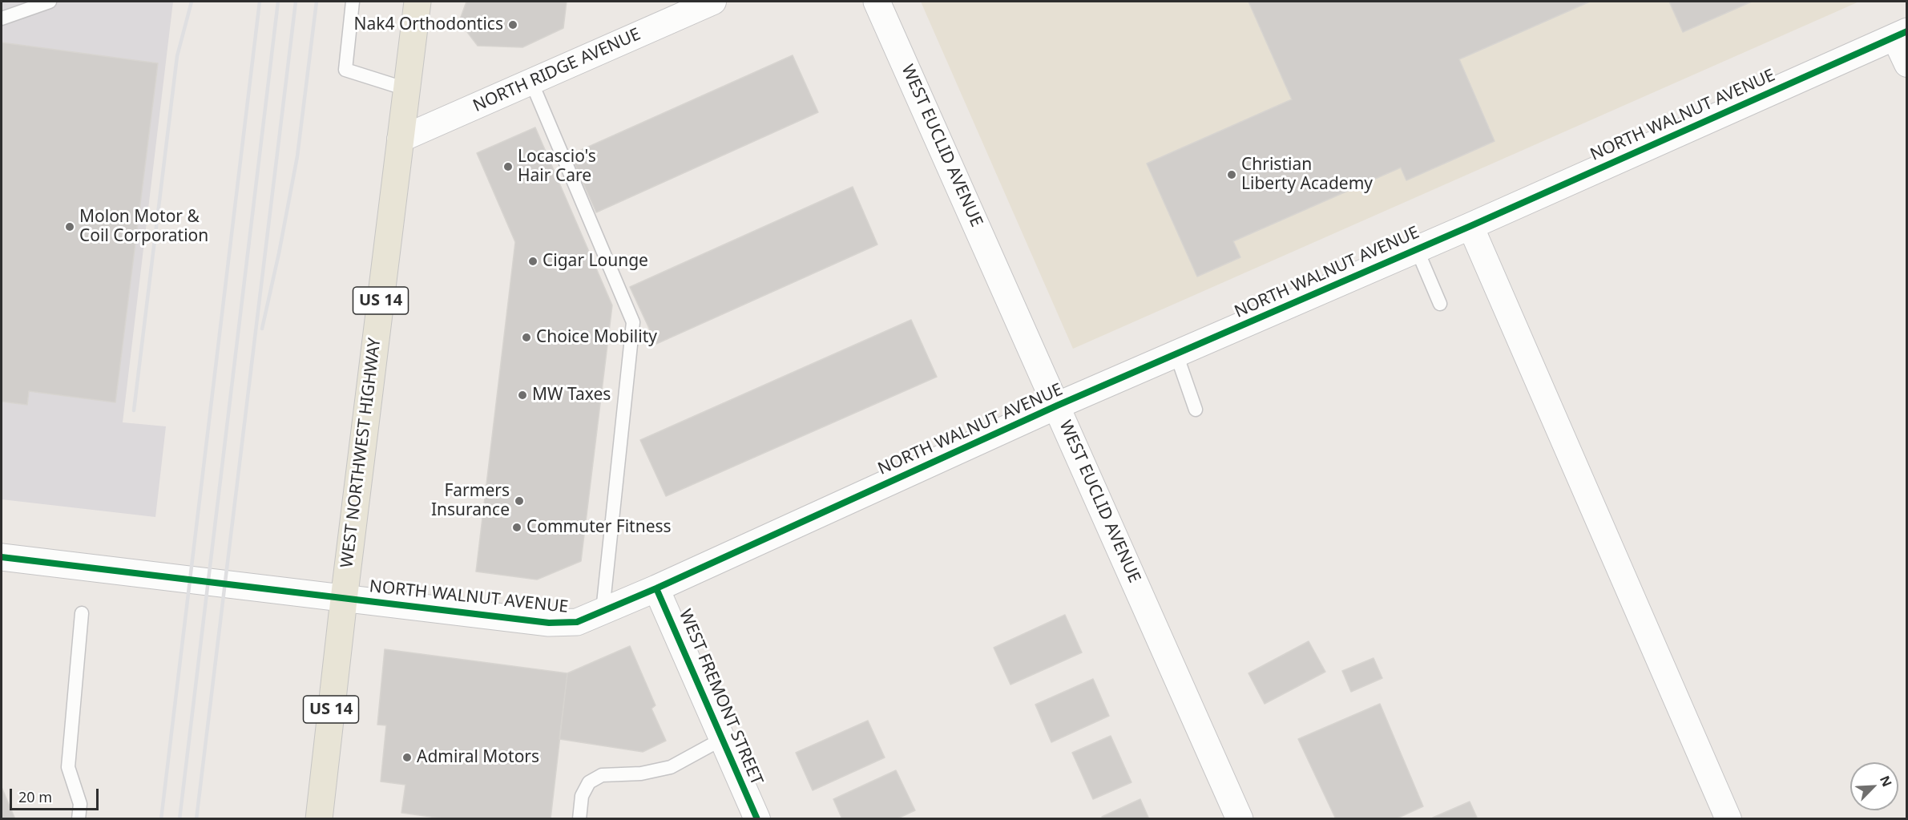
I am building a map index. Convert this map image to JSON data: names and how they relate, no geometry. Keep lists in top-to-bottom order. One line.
{"streets":{"main road":["US 14","WEST NORTHWEST HIGHWAY"],"street":["NORTH RIDGE AVENUE","NORTH WALNUT AVENUE","WEST EUCLID AVENUE","WEST FREMONT STREET"]},"crossings":[["NORTH RIDGE AVENUE","WEST NORTHWEST HIGHWAY"],["NORTH WALNUT AVENUE","WEST EUCLID AVENUE"],["NORTH WALNUT AVENUE","WEST NORTHWEST HIGHWAY"],["NORTH WALNUT AVENUE","WEST FREMONT STREET"]],"places":["Nak4 Orthodontics","Locascio's Hair Care","Christian Liberty Academy","Molon Motor & Coil Corporation","Cigar Lounge","Choice Mobility","MW Taxes","Farmers Insurance","Commuter Fitness","Admiral Motors"],"scale_bar":"20 m","north":"top right"}
